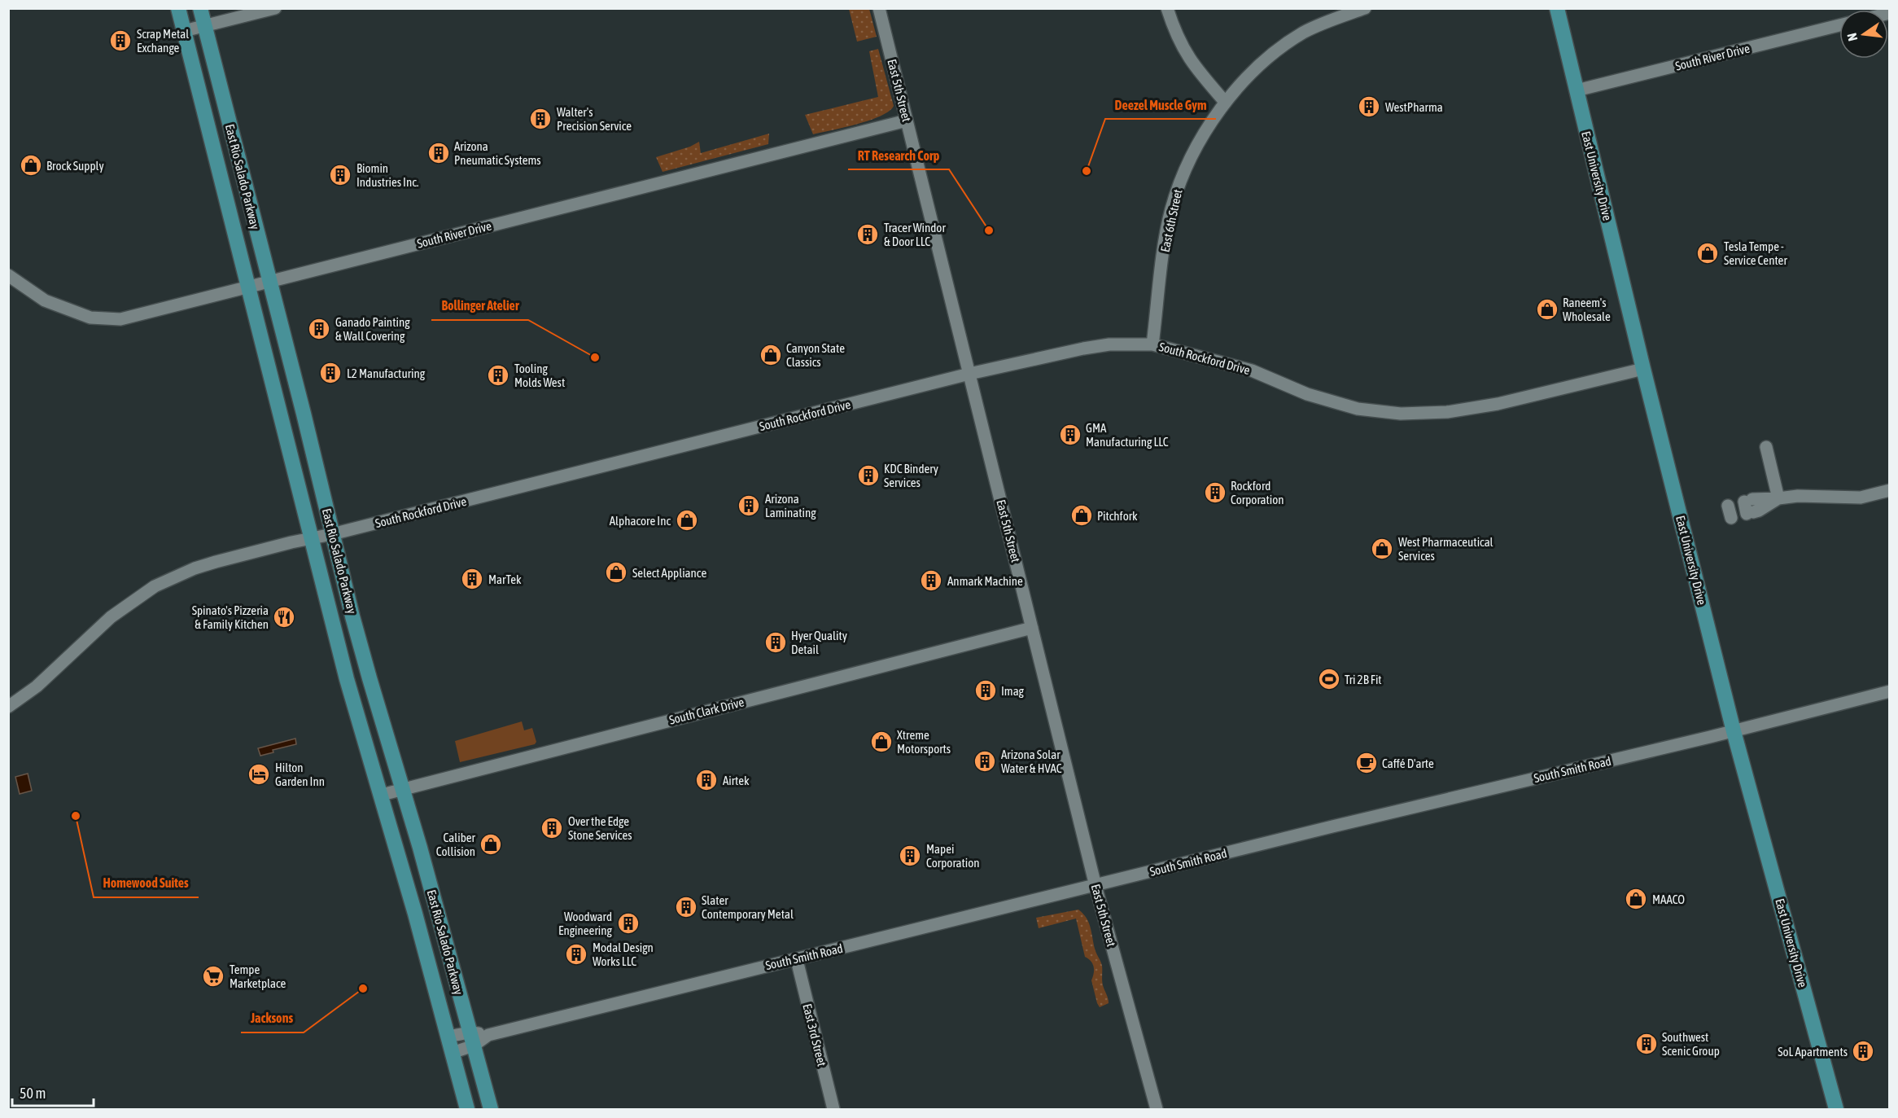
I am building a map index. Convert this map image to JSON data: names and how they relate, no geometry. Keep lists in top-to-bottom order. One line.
{"streets":{"main road":["East University Drive","East Rio Salado Parkway"],"street":["South River Drive","East 5th Street","East 6th Street","South Rockford Drive","South Clark Drive","South Smith Road","East 3rd Street"]},"crossings":[["South River Drive","East 5th Street"],["South River Drive","East University Drive"],["South River Drive","East Rio Salado Parkway"],["East 5th Street","South Rockford Drive"],["East 5th Street","South Clark Drive"],["East 5th Street","South Smith Road"],["East University Drive","South Rockford Drive"],["East University Drive","South Smith Road"],["East Rio Salado Parkway","South Rockford Drive"],["East Rio Salado Parkway","South Clark Drive"],["East Rio Salado Parkway","South Smith Road"],["East 6th Street","South Rockford Drive"],["South Smith Road","East 3rd Street"]],"places":{"building":["Scrap Metal Exchange","WestPharma","Walter's Precision Service","Arizona Pneumatic Systems","Biomin Industries Inc.","Tracer Windor & Door LLC","Ganado Painting & Wall Covering","L2 Manufacturing","Tooling Molds West","GMA Manufacturing LLC","KDC Bindery Services","Rockford Corporation","Arizona Laminating","MarTek","Anmark Machine","Hyer Quality Detail","Imag","Arizona Solar Water & HVAC","Airtek","Over the Edge Stone Services","Mapei Corporation","Slater Contemporary Metal","Woodward Engineering","Modal Design Works LLC","Southwest Scenic Group","SoL Apartments"],"shop":["Brock Supply","Tesla Tempe - Service Center","Raneem's Wholesale","Canyon State Classics","Pitchfork","Alphacore Inc","West Pharmaceutical Services","Select Appliance","Xtreme Motorsports","Caliber Collision","MAACO"],"other":["Deezel Muscle Gym","RT Research Corp","Bollinger Atelier","Homewood Suites","Jacksons"],"restaurant":["Spinato's Pizzeria & Family Kitchen"],"sports":["Tri 2B Fit"],"cafe":["Caffé D'arte"],"hotel":["Hilton Garden Inn"],"supermarket":["Tempe Marketplace"]},"scale_bar":"50 m","north":"left"}
